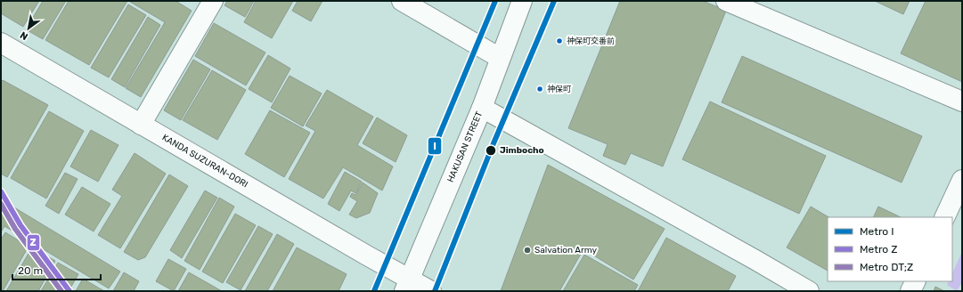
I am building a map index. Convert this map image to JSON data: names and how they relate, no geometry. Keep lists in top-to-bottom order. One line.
{"streets":{"street":["HAKUSAN STREET","KANDA SUZURAN-DORI"]},"crossings":[["HAKUSAN STREET","KANDA SUZURAN-DORI"]],"places":["神保町交番前","神保町","Jimbocho","Salvation Army"],"lines":["metro line I","metro line Z","metro line DT;Z"],"legend":["Metro I","Metro Z","Metro DT;Z"],"scale_bar":"20 m","north":"bottom left"}
